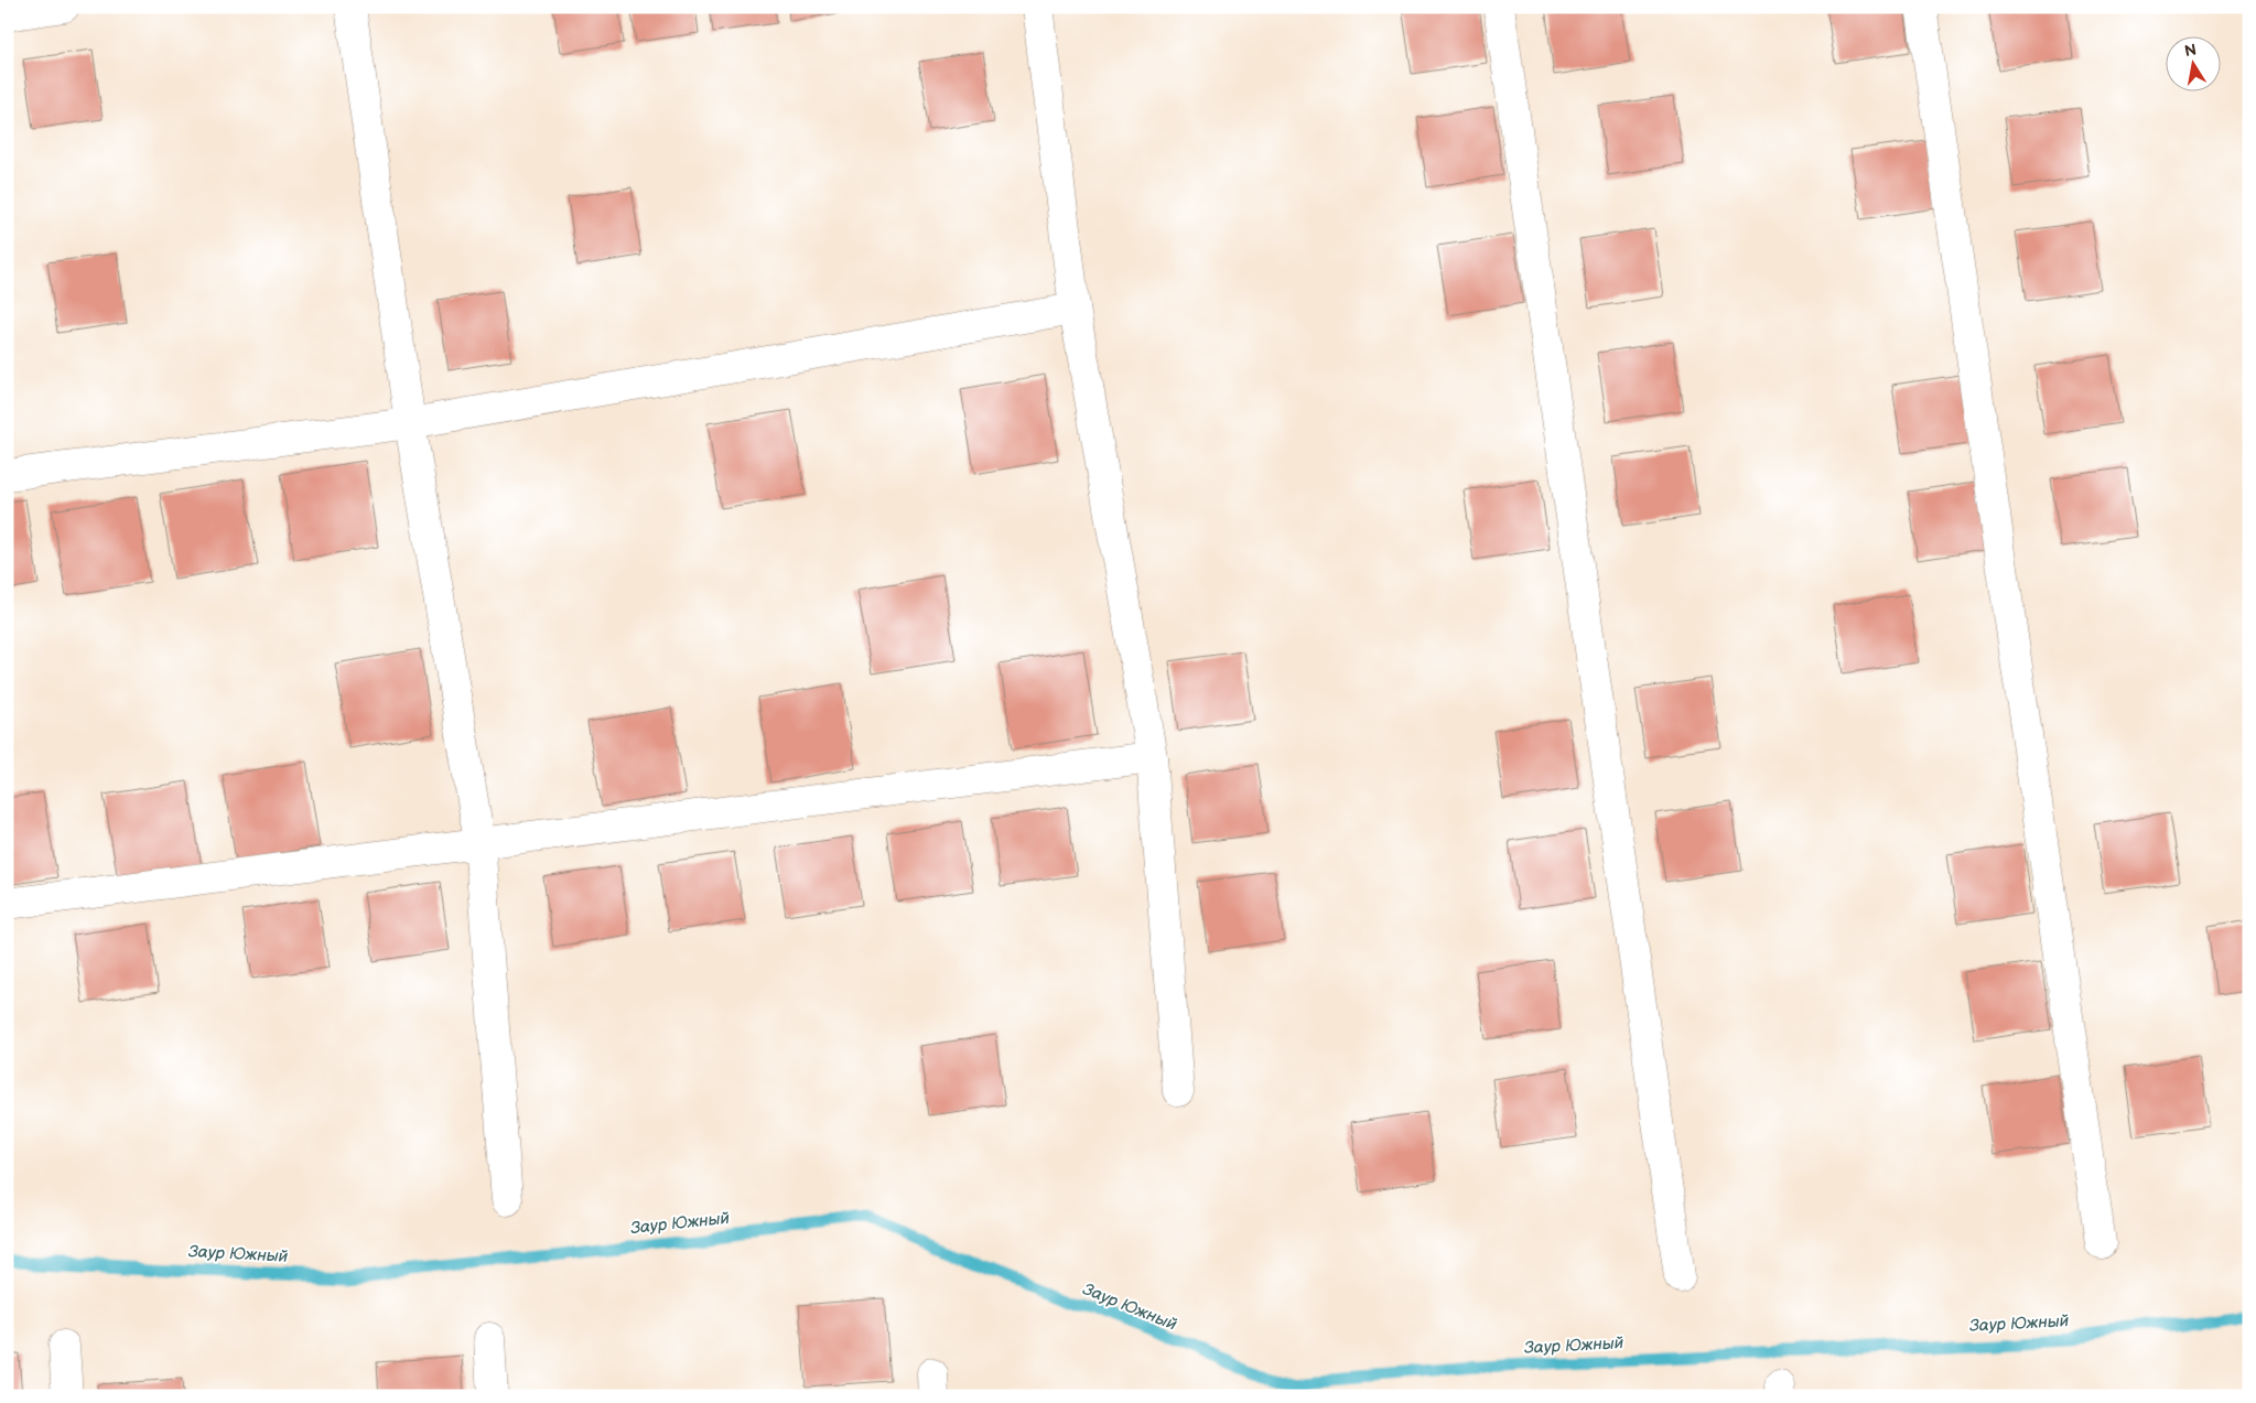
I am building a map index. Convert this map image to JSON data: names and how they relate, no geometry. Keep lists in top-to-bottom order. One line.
{"water":["Заур Южный"],"north":"top"}
